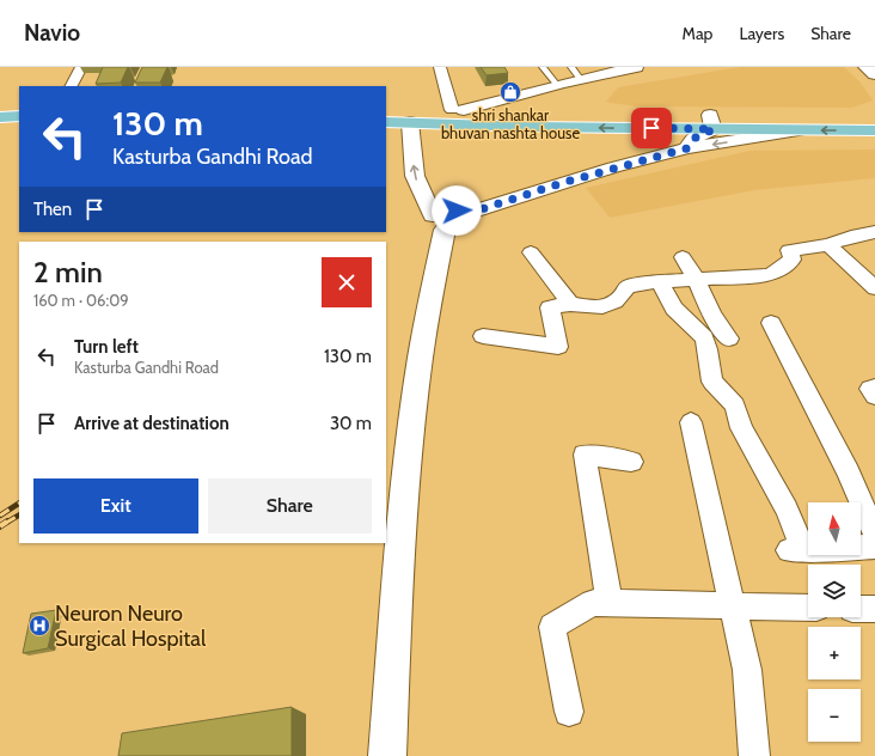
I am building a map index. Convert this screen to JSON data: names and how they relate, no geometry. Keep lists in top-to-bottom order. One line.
{"places":{"shop":["shri shankar bhuvan nashta house"],"hospital":["Neuron Neuro Surgical Hospital"]},"north":"top","page":{"header":"Navio","nav":["Map","Layers","Share"],"turn":["130 m","Kasturba Gandhi Road"],"then":"Then","heading":["2 min","160 m · 06:09"],"list":[{"name":"Turn left","note":"Kasturba Gandhi Road","value":"130 m"},{"name":"Arrive at destination","value":"30 m"}],"buttons":["Exit","Share"],"map_buttons":["+","−"]}}
